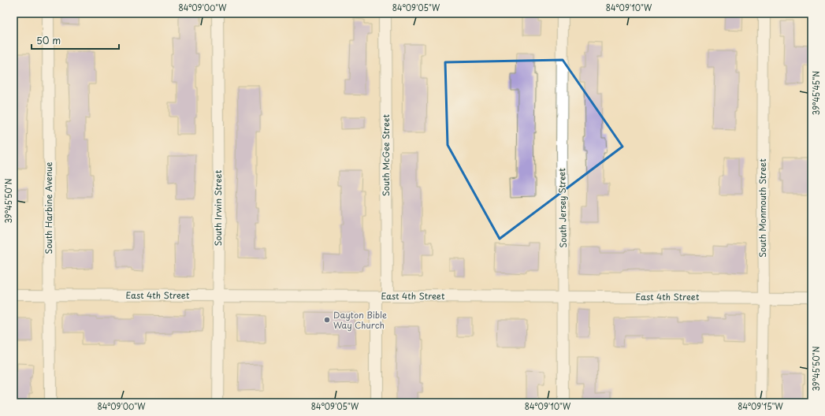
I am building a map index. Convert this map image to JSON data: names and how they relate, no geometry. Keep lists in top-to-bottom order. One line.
{"streets":{"street":["South McGee Street","South Harbine Avenue","South Irwin Street","South Jersey Street","South Monmouth Street","East 4th Street"]},"crossings":[["South McGee Street","East 4th Street"],["South Harbine Avenue","East 4th Street"],["South Irwin Street","East 4th Street"],["South Jersey Street","East 4th Street"],["South Monmouth Street","East 4th Street"]],"places":["Dayton Bible Way Church"],"scale_bar":"50 m","coordinates":["84°09'00\"W","84°09'05\"W","84°09'10\"W","39°45'45\"N","39°45'50\"N","84°09'15\"W"]}
